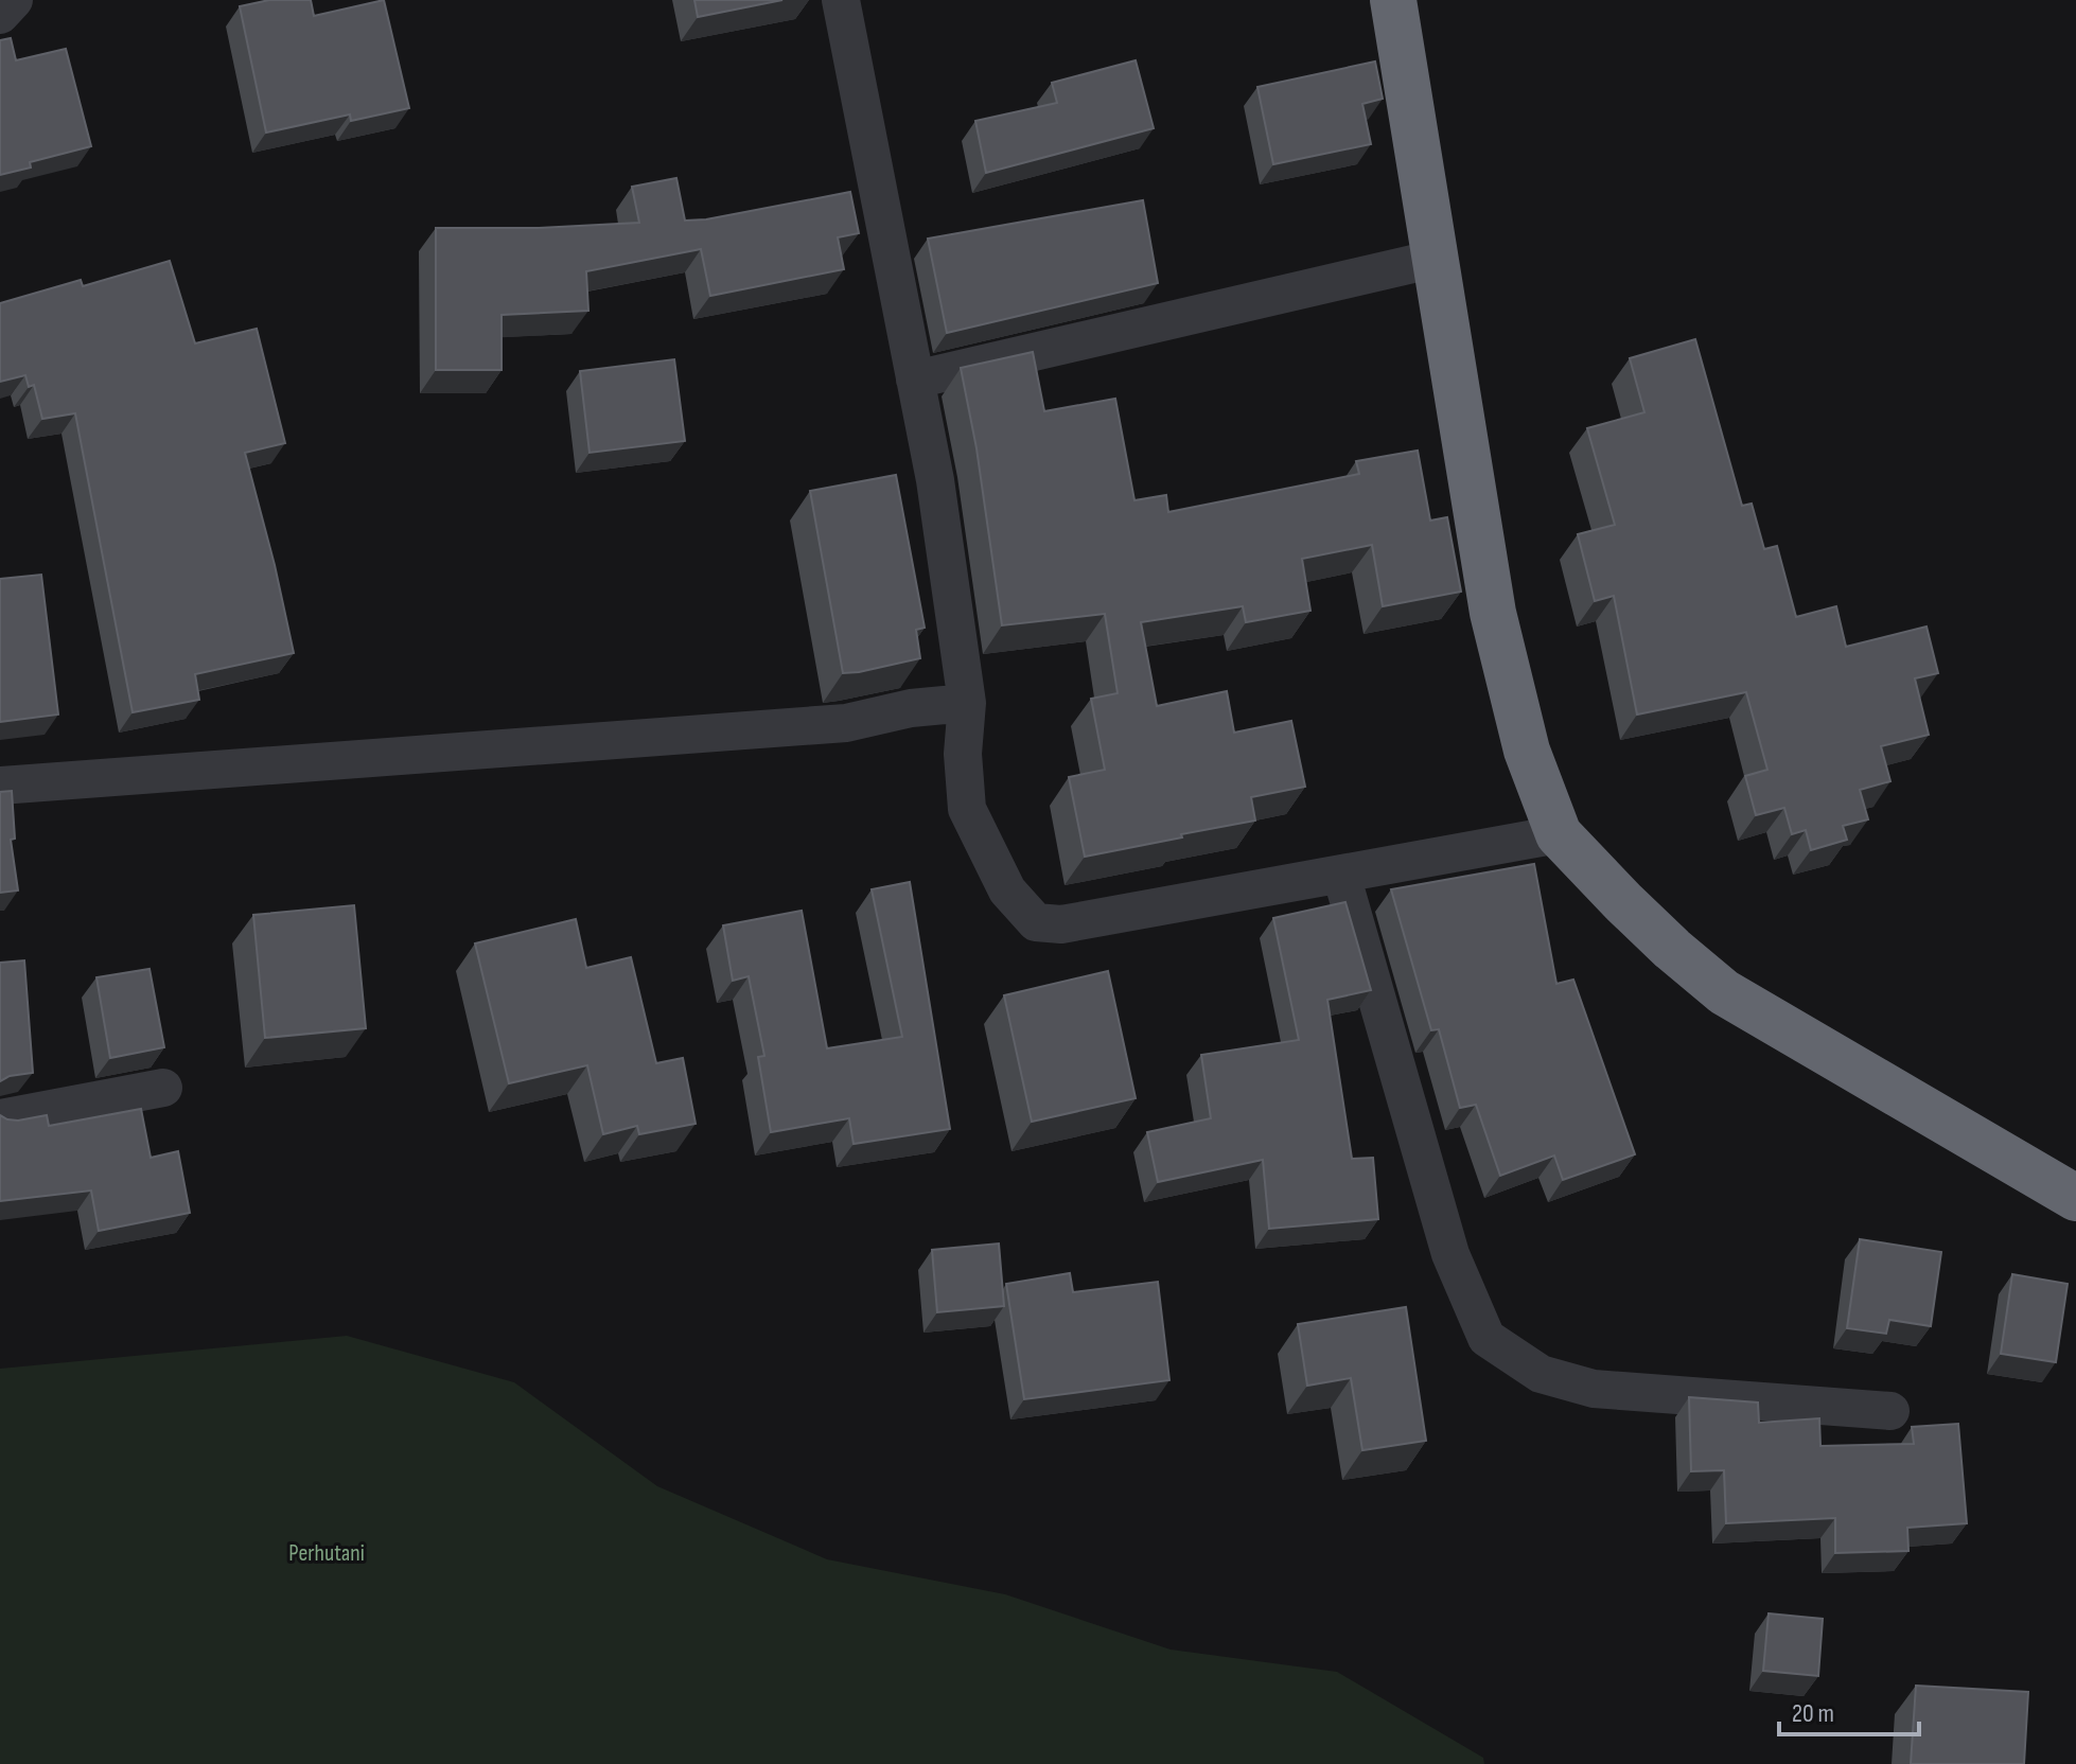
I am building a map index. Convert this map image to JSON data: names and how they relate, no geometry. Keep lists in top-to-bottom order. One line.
{"parks":["Perhutani"],"scale_bar":"20 m"}
